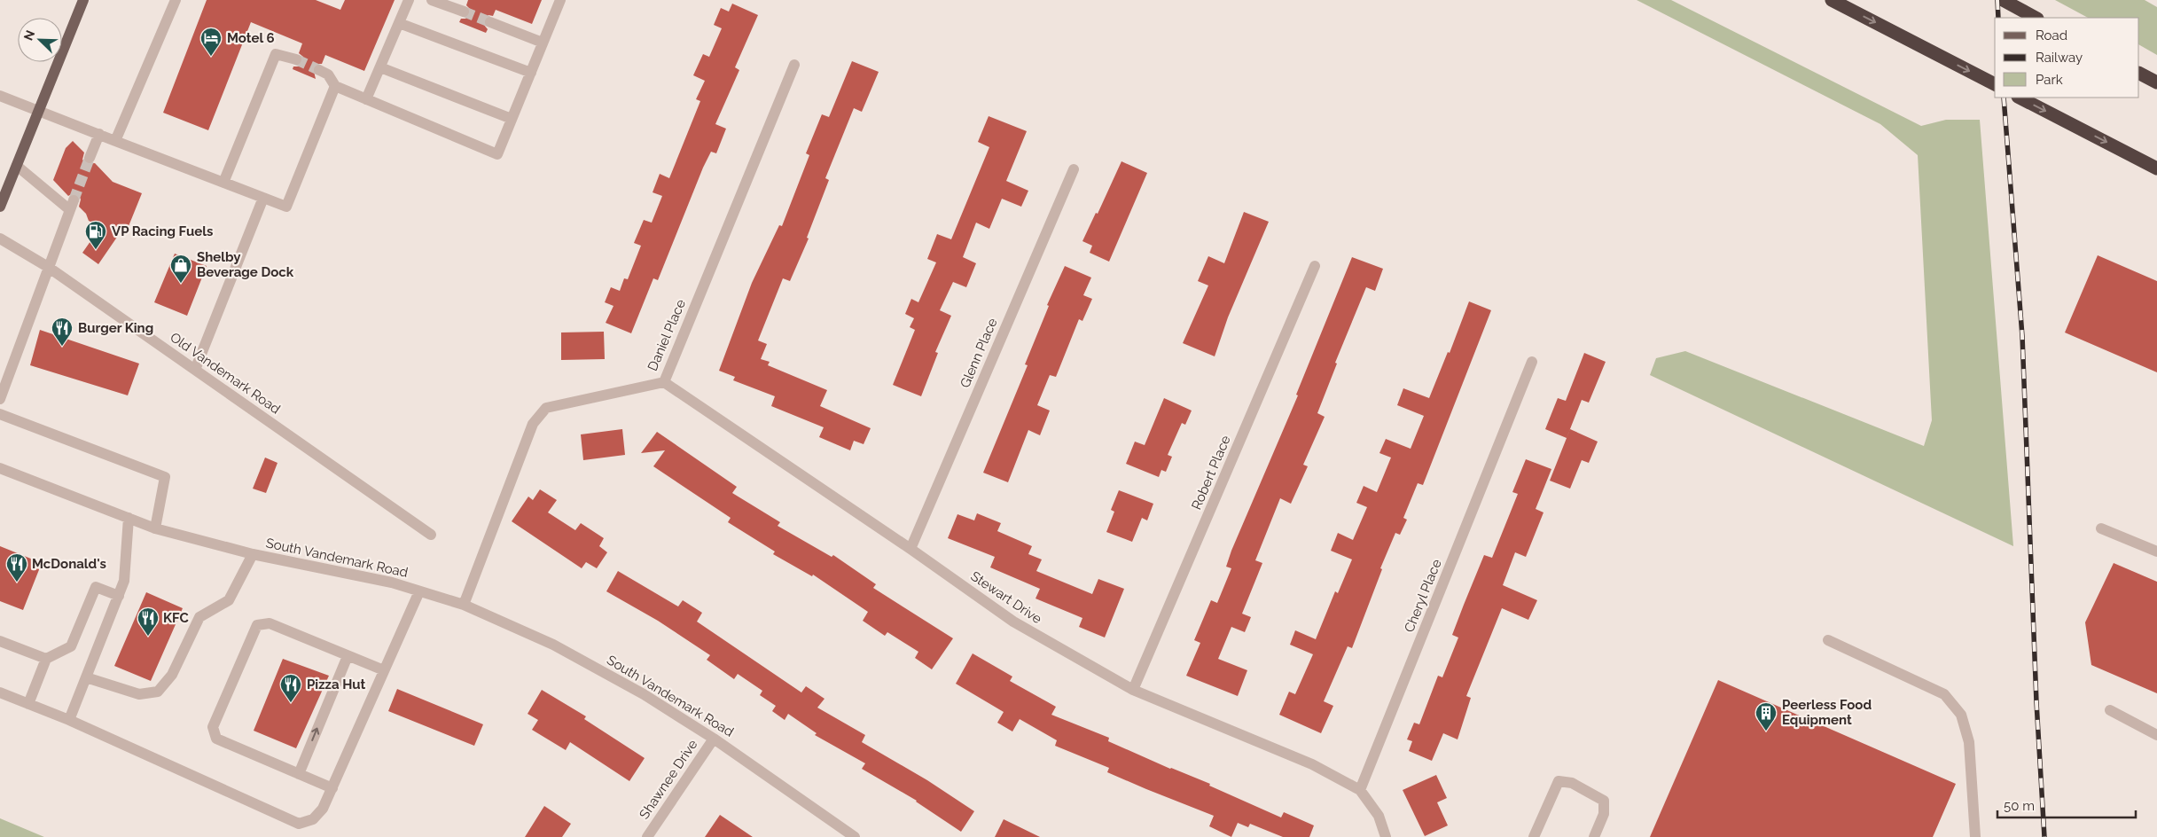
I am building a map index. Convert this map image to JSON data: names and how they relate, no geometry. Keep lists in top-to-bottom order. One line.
{"streets":{"street":["Daniel Place","Glenn Place","Old Vandemark Road","Robert Place","South Vandemark Road","Cheryl Place","Stewart Drive","Shawnee Drive"]},"crossings":[["Daniel Place","South Vandemark Road"],["Daniel Place","Stewart Drive"],["Glenn Place","Stewart Drive"],["Robert Place","Stewart Drive"],["South Vandemark Road","Shawnee Drive"],["Cheryl Place","Stewart Drive"]],"places":{"hotel":["Motel 6"],"fuel station":["VP Racing Fuels"],"shop":["Shelby Beverage Dock"],"restaurant":["Burger King","McDonald's","KFC","Pizza Hut"],"building":["Peerless Food Equipment"]},"legend":["Road","Railway","Park"],"scale_bar":"50 m","north":"top left"}
